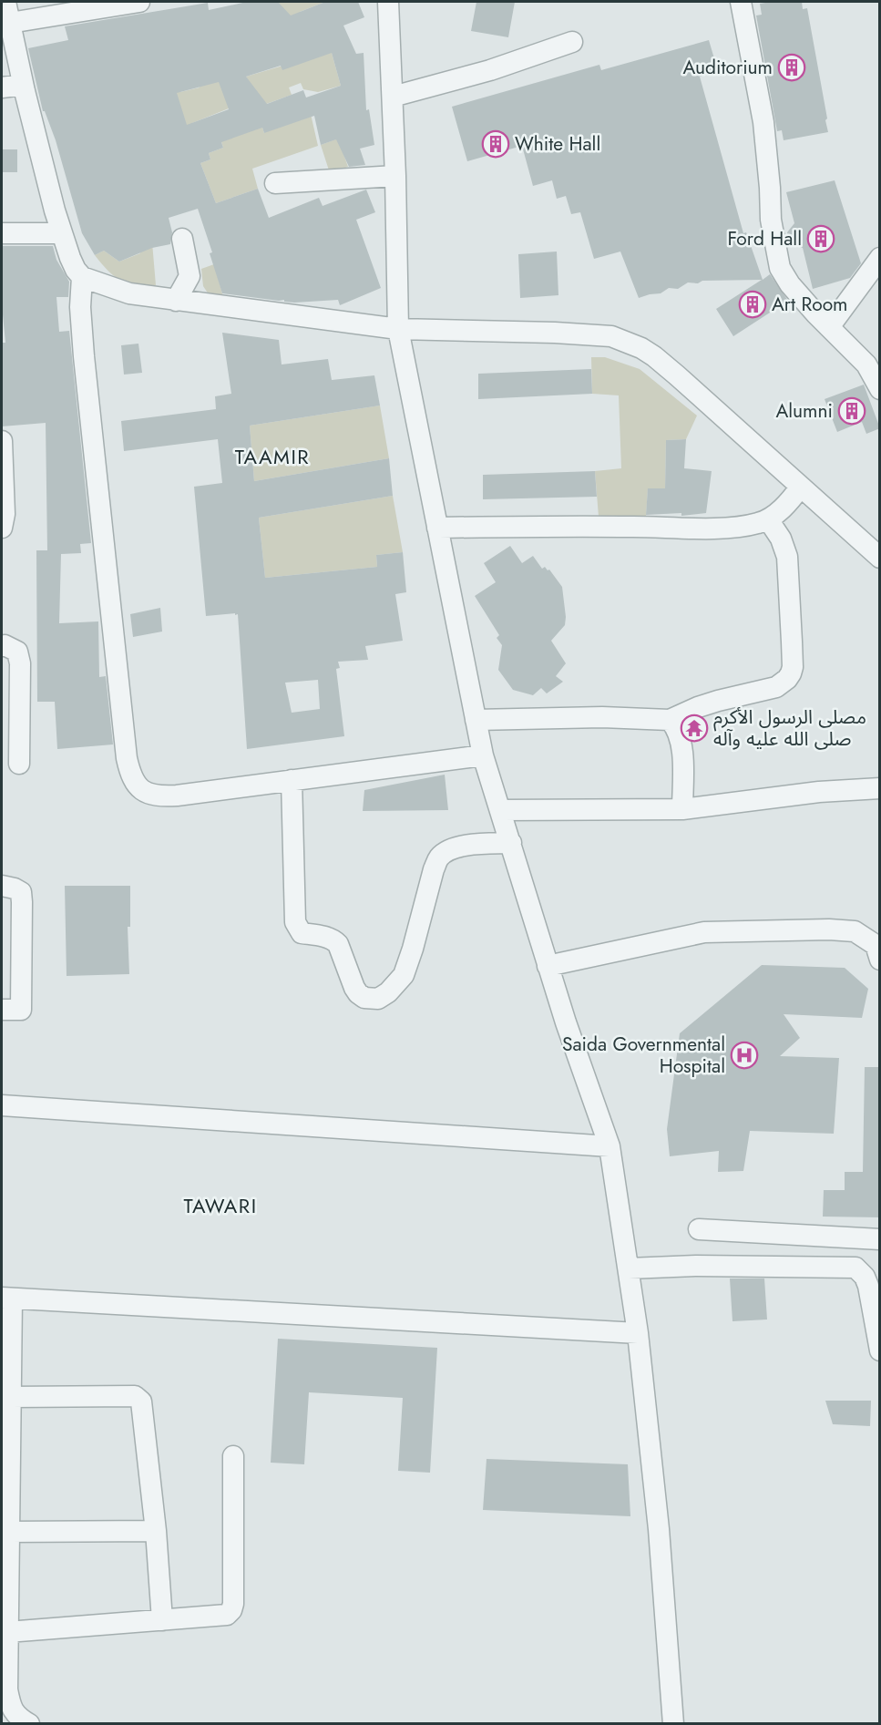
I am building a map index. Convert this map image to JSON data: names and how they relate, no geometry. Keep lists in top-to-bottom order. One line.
{"districts":["TAAMIR","TAWARI"],"places":{"building":["Auditorium","White Hall","Ford Hall","Art Room","Alumni"],"temple":["مصلى الرسول الأكرم صلى الله عليه وآله"],"hospital":["Saida Governmental Hospital"]}}
